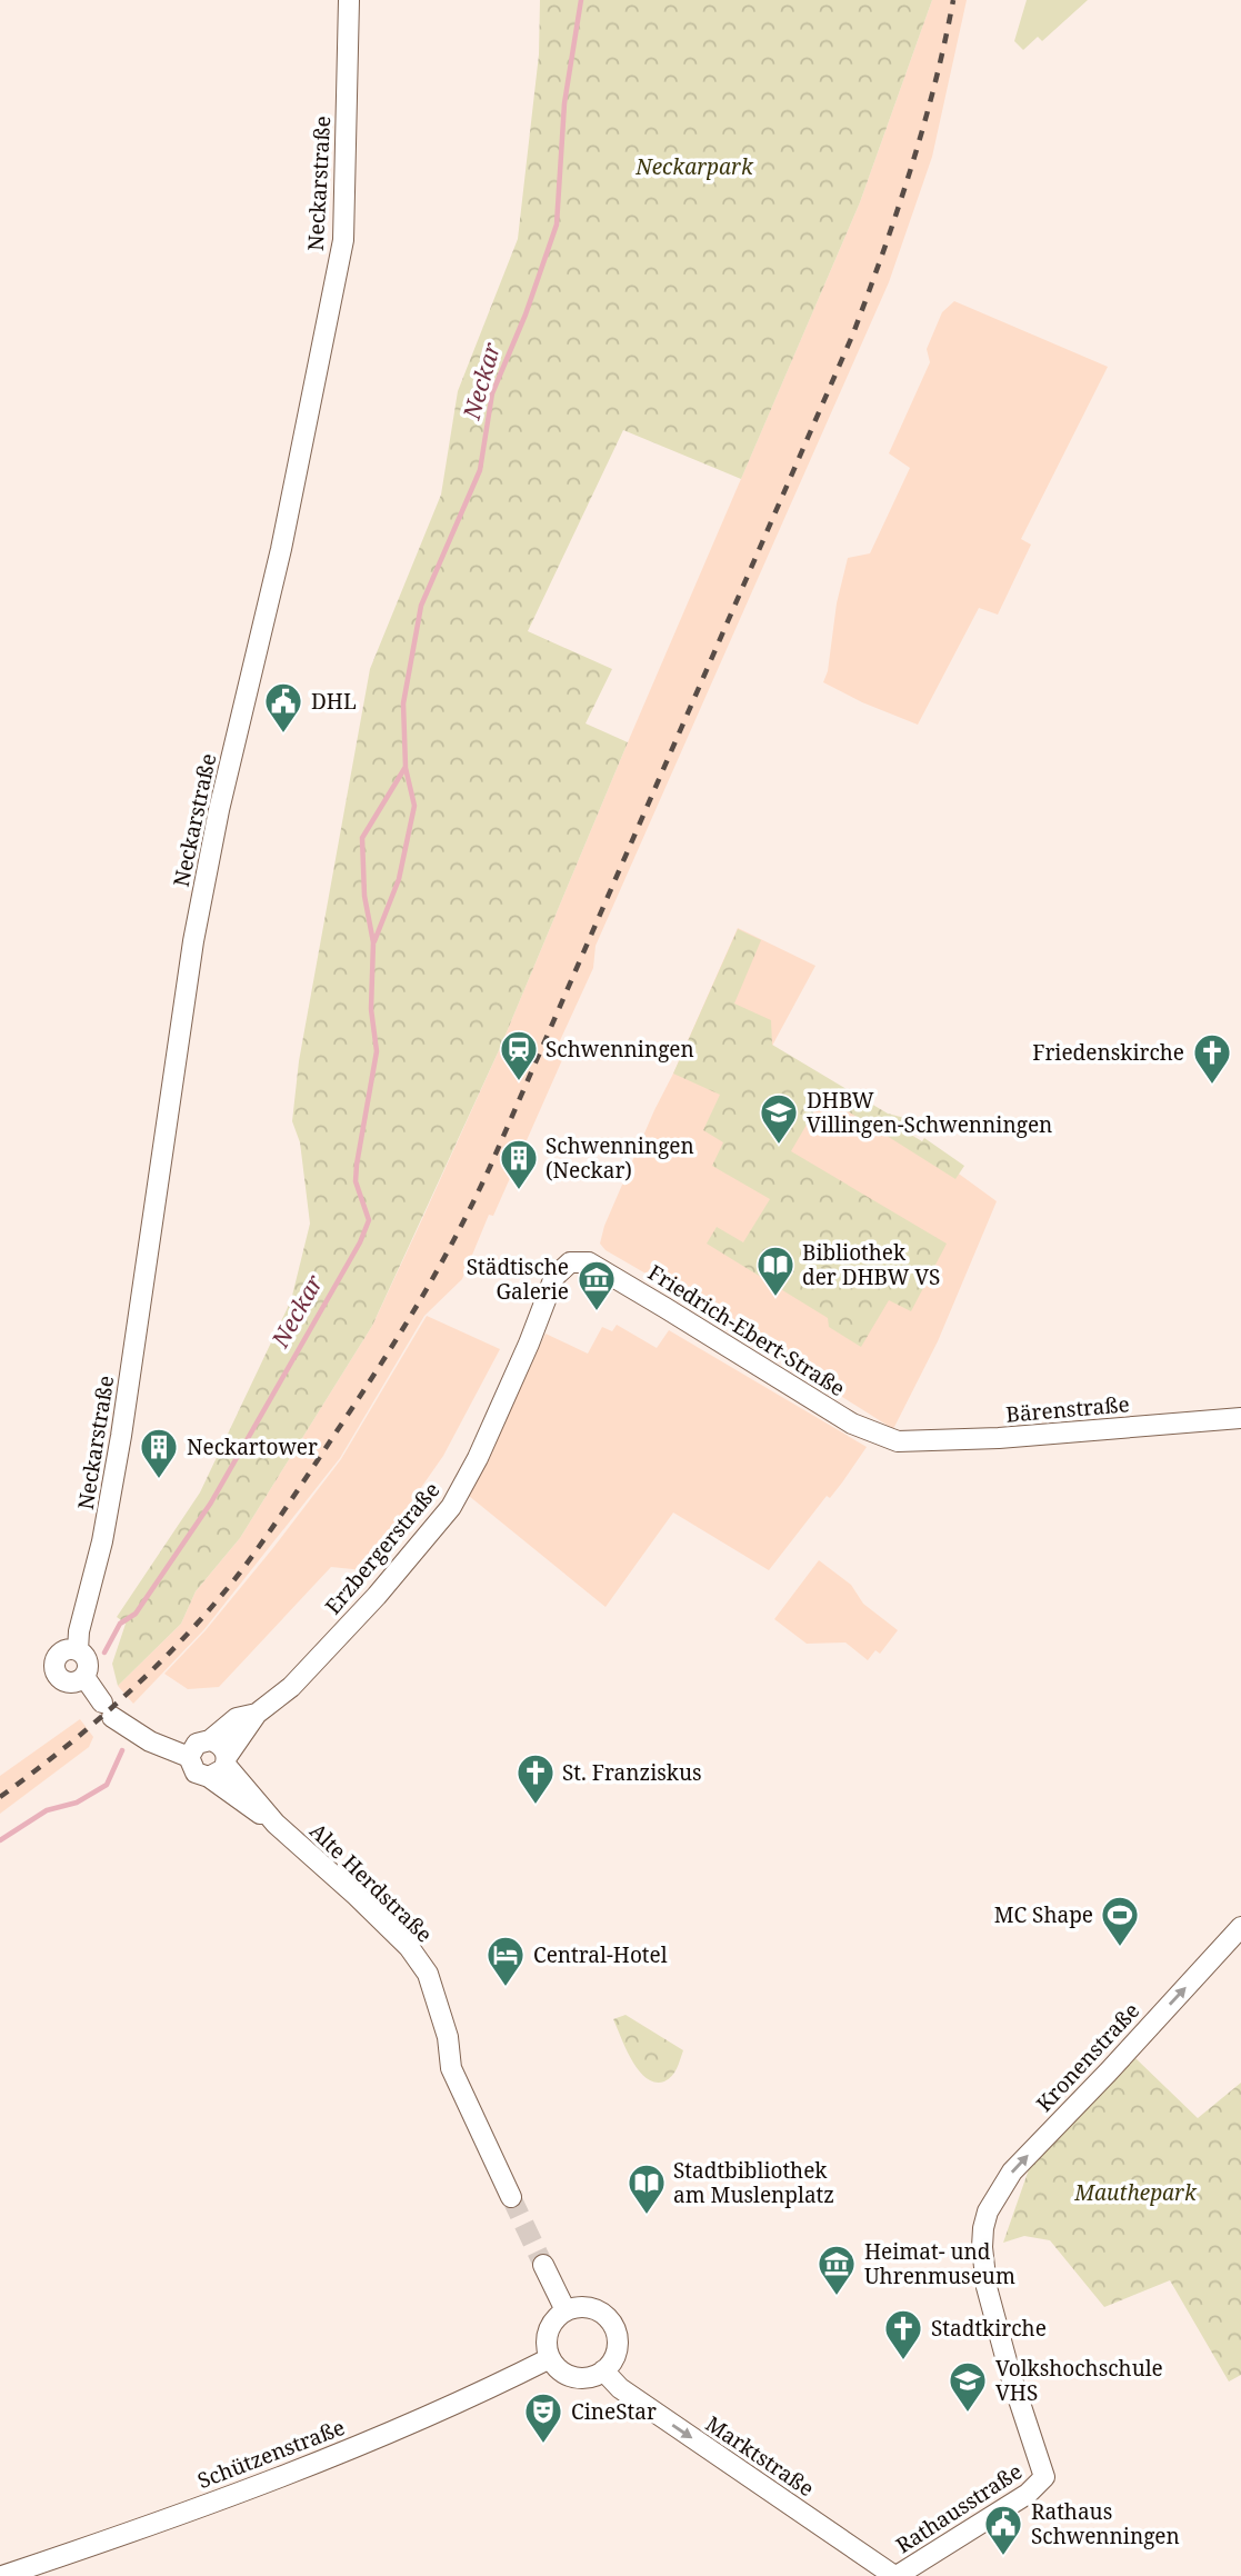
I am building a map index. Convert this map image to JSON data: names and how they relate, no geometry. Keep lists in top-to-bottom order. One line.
{"streets":{"main road":["Neckarstraße","Friedrich-Ebert-Straße","Bärenstraße","Erzbergerstraße","Alte Herdstraße","Kronenstraße","Schützenstraße","Marktstraße","Rathausstraße"]},"crossings":[["Neckarstraße","Alte Herdstraße"],["Friedrich-Ebert-Straße","Bärenstraße"],["Friedrich-Ebert-Straße","Erzbergerstraße"],["Erzbergerstraße","Alte Herdstraße"],["Kronenstraße","Rathausstraße"],["Schützenstraße","Marktstraße"],["Marktstraße","Rathausstraße"]],"one_way":["Kronenstraße","Marktstraße"],"water":["Neckar"],"parks":["Neckarpark","Mauthepark"],"places":{"public building":["DHL","Rathaus Schwenningen"],"station":["Schwenningen"],"church":["Friedenskirche","St. Franziskus","Stadtkirche"],"school or university":["DHBW Villingen-Schwenningen","Volkshochschule VHS"],"building":["Schwenningen (Neckar)","Neckartower"],"library":["Bibliothek der DHBW VS","Stadtbibliothek am Muslenplatz"],"museum":["Städtische Galerie","Heimat- und Uhrenmuseum"],"sports":["MC Shape"],"hotel":["Central-Hotel"],"theatre":["CineStar"]}}
